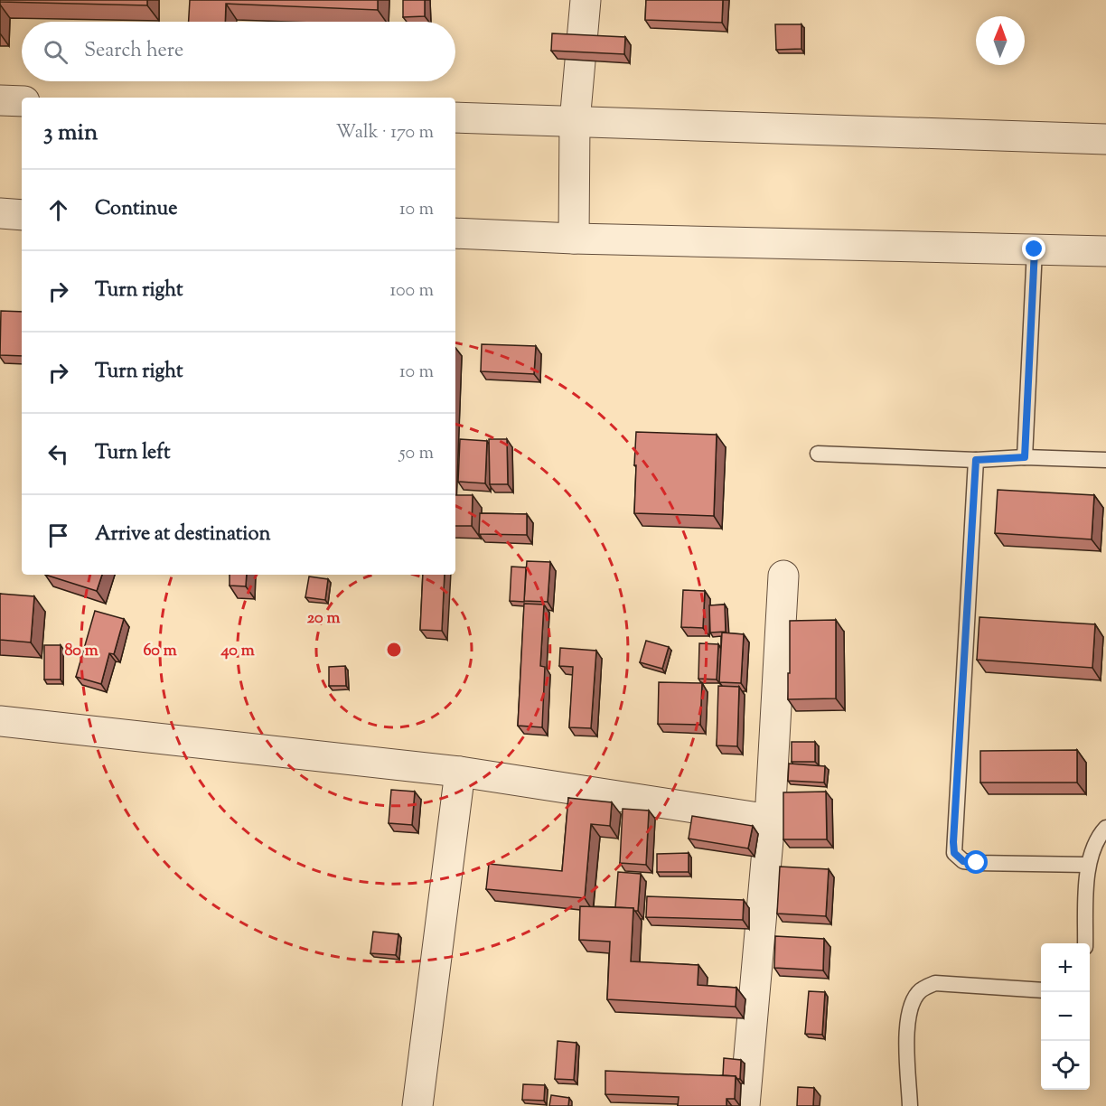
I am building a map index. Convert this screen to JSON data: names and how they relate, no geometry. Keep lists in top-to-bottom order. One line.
{"north":"top","page":{"search":"Search here","heading":["3 min","Walk · 170 m"],"list":[["Continue","10 m"],["Turn right","100 m"],["Turn right","10 m"],["Turn left","50 m"],"Arrive at destination"],"map_buttons":["+","−"]},"rings":["20 m","80 m","60 m","40 m"]}
